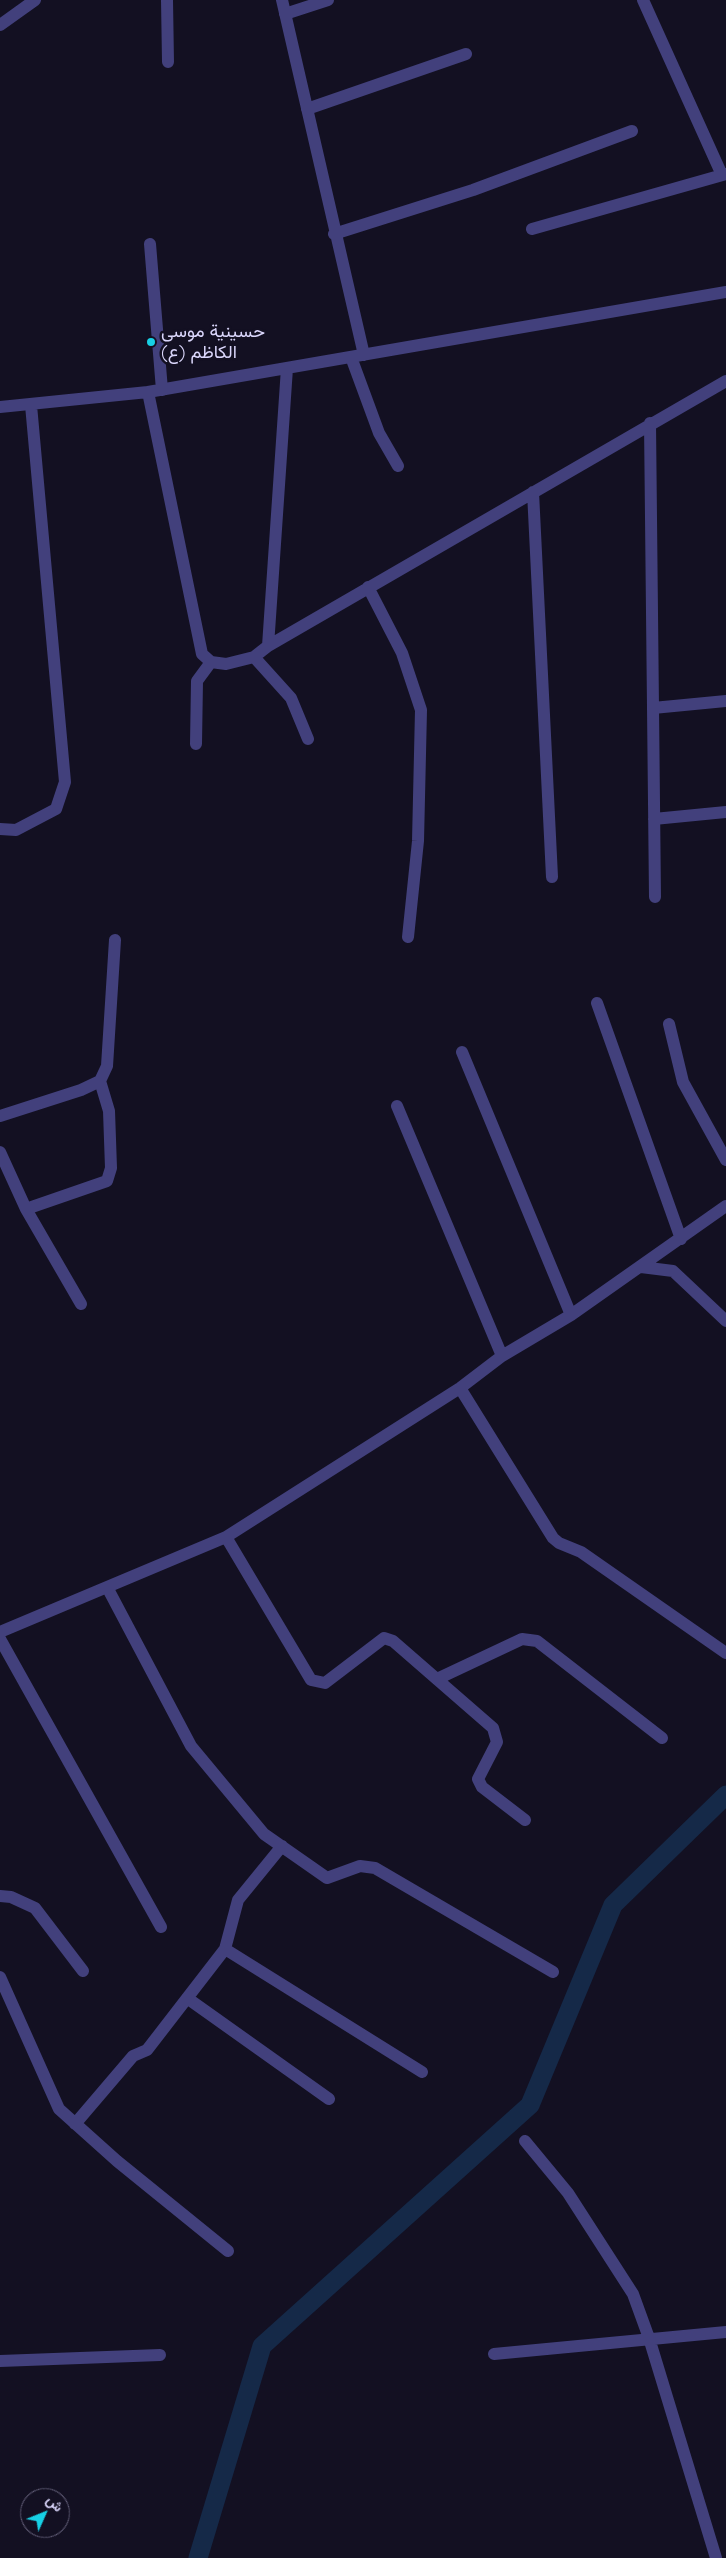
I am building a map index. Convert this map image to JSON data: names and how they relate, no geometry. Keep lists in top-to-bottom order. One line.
{"places":["حسينية موسى الكاظم (ع)"],"north":"top right"}
